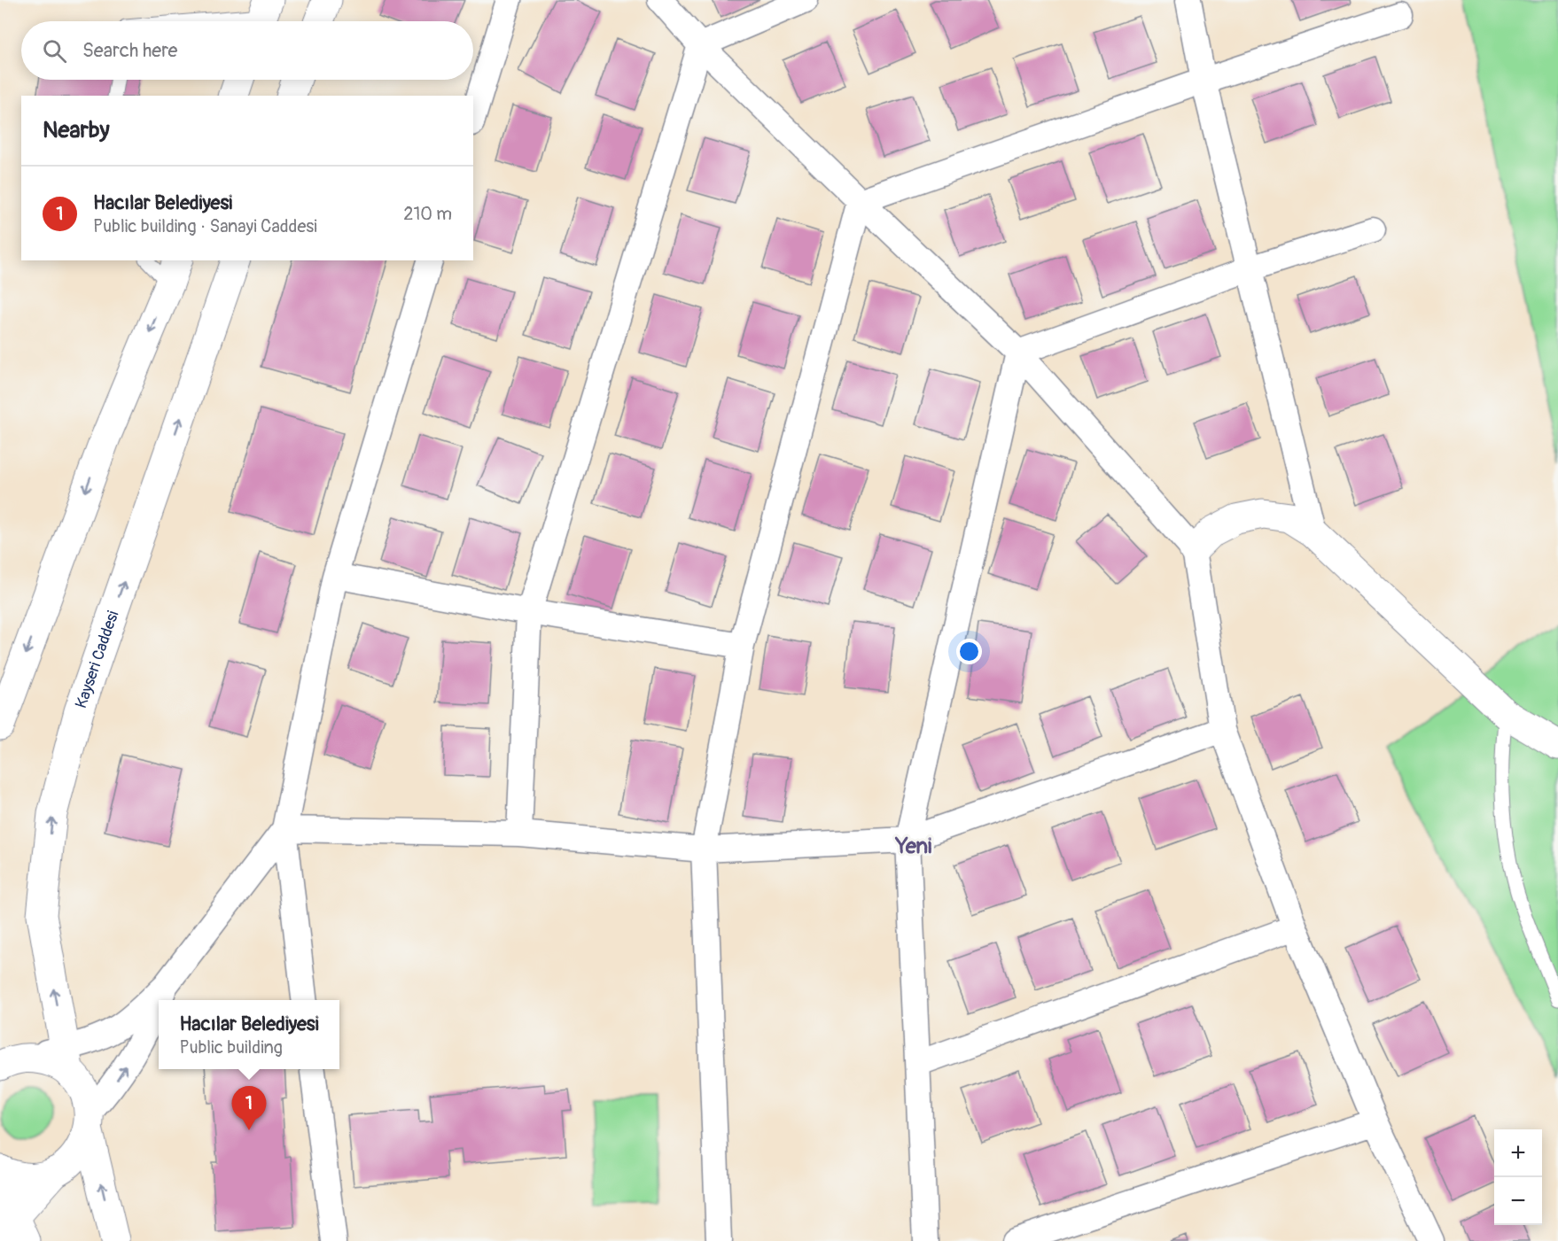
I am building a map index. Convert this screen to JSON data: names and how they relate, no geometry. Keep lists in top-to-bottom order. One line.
{"streets":{"main road":["Kayseri Caddesi"]},"districts":["Yeni"],"page":{"search":"Search here","heading":"Nearby","list":[{"mark":"1","name":"Hacılar Belediyesi","note":"Public building · Sanayi Caddesi","value":"210 m"}],"popup":["Hacılar Belediyesi","Public building"],"pins":"1","map_buttons":["+","−"]}}
